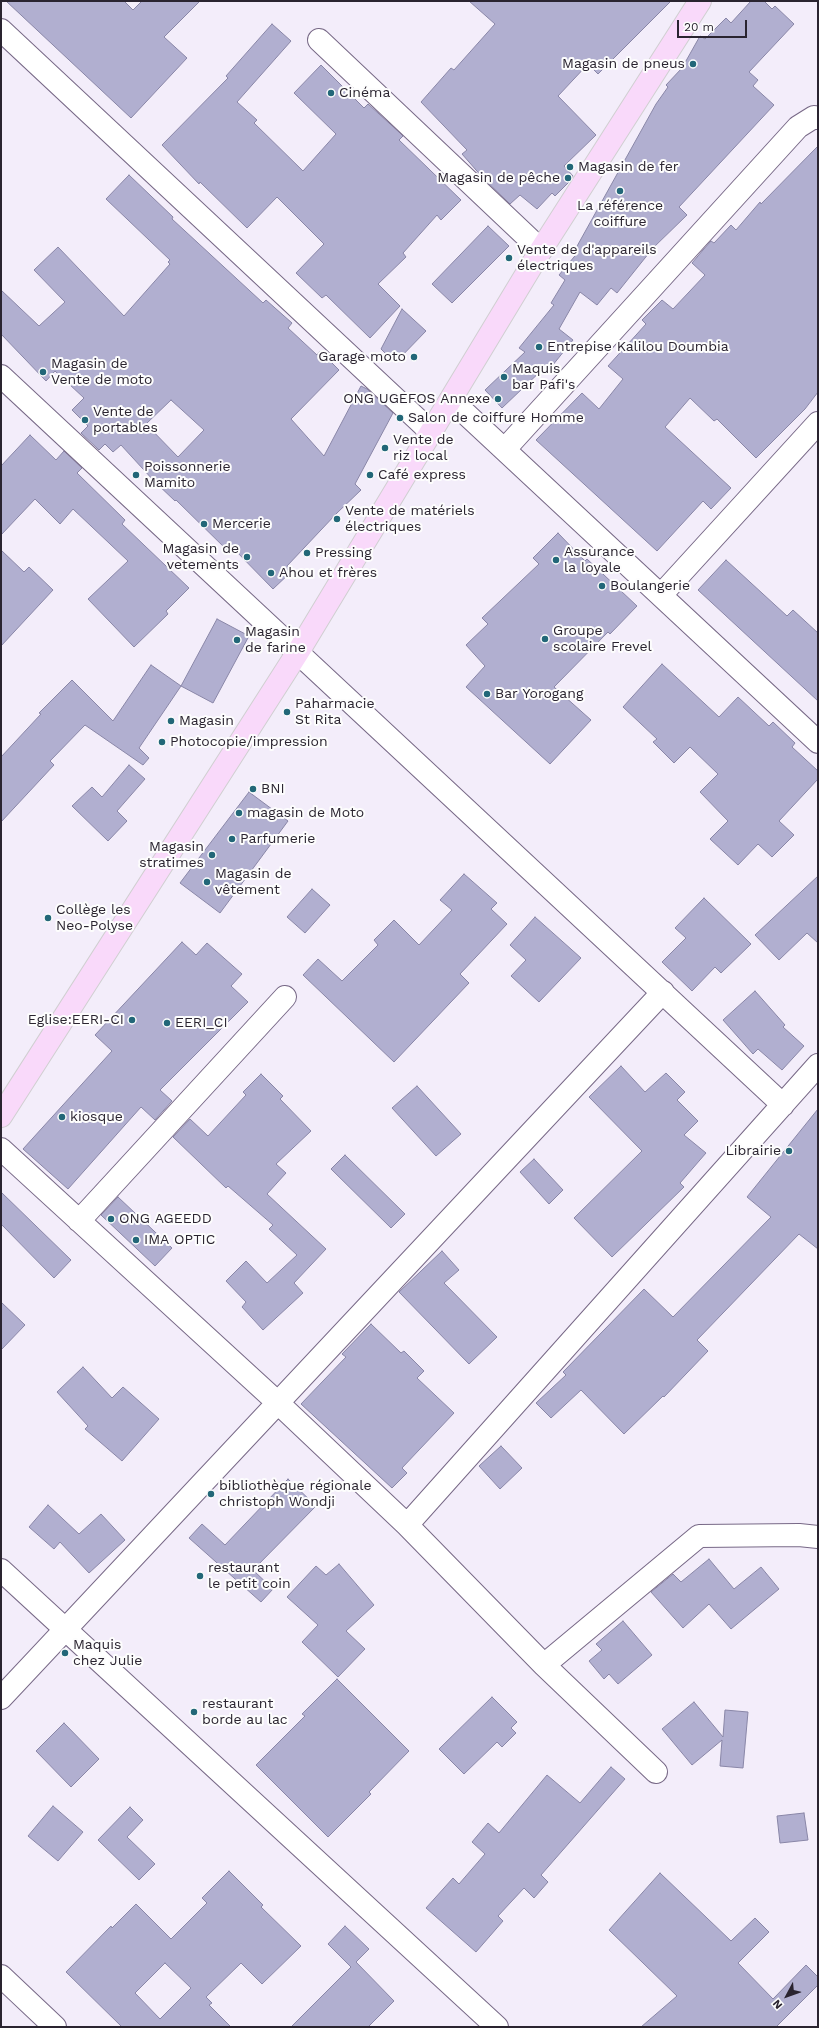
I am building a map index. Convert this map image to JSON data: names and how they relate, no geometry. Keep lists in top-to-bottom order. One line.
{"places":["Magasin de pneus","Cinéma","Magasin de fer","Magasin de pêche","La référence coiffure","Vente de d'appareils électriques","Entrepise Kalilou Doumbia","Garage moto","Magasin de Vente de moto","Maquis bar Pafi's","ONG UGEFOS Annexe","Salon de coiffure Homme","Vente de portables","Vente de riz local","Poissonnerie Mamito","Café express","Vente de matériels électriques","Mercerie","Pressing","Magasin de vetements","Assurance la loyale","Ahou et frères","Boulangerie","Groupe scolaire Frevel","Magasin de farine","Bar Yorogang","Paharmacie St Rita","Magasin","Photocopie/impression","BNI","magasin de Moto","Parfumerie","Magasin stratimes","Magasin de vêtement","Collège les Neo-Polyse","Eglise:EERI-CI","EERI_CI","kiosque","Librairie","ONG AGEEDD","IMA OPTIC","bibliothèque régionale christoph Wondji","restaurant le petit coin","Maquis chez Julie","restaurant borde au lac"],"scale_bar":"20 m","north":"bottom left"}
